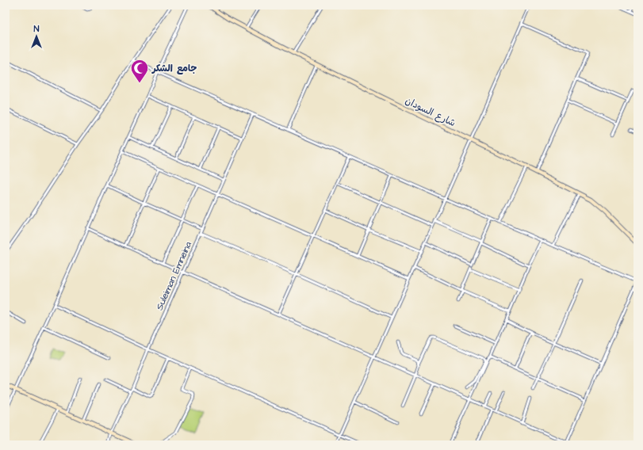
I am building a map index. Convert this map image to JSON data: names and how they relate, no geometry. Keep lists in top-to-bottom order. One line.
{"streets":{"main road":["شارع السودان"],"street":["Suleiman Emneina"]},"places":{"mosque":["جامع الشكر"]},"north":"top"}
